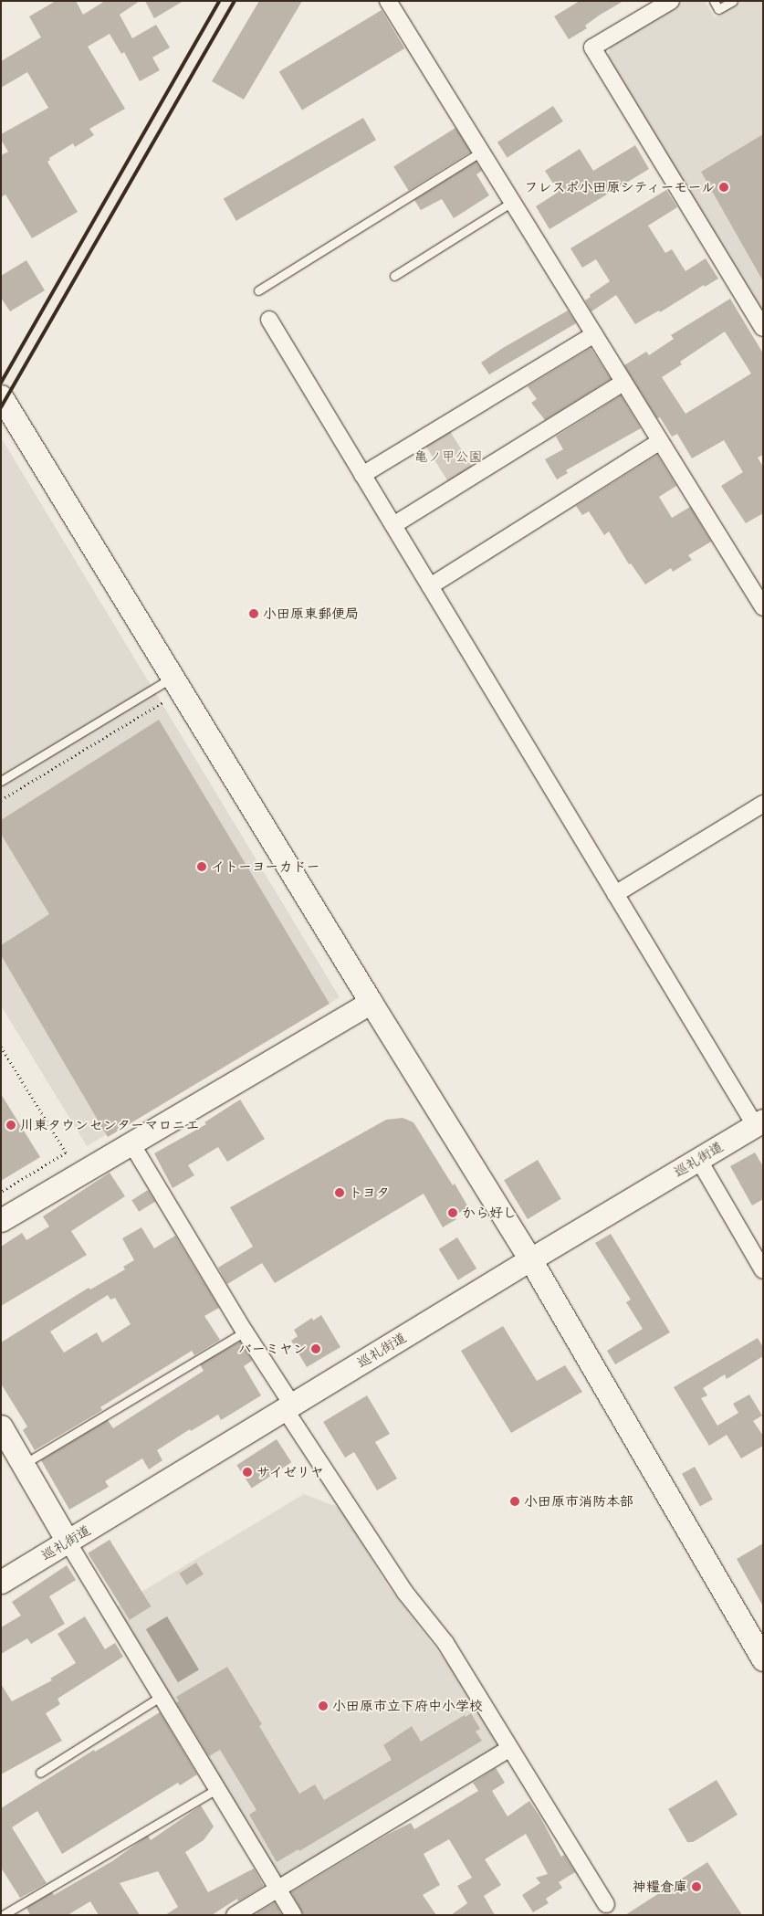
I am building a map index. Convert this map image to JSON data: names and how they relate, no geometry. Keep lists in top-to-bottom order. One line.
{"streets":{"street":["巡礼街道"]},"parks":["亀ノ甲公園"],"places":["フレスポ小田原シティーモール","小田原東郵便局","イトーヨーカドー","川東タウンセンターマロニエ","トヨタ","から好し","バーミヤン","サイゼリヤ","小田原市消防本部","小田原市立下府中小学校","神糧倉庫"]}
